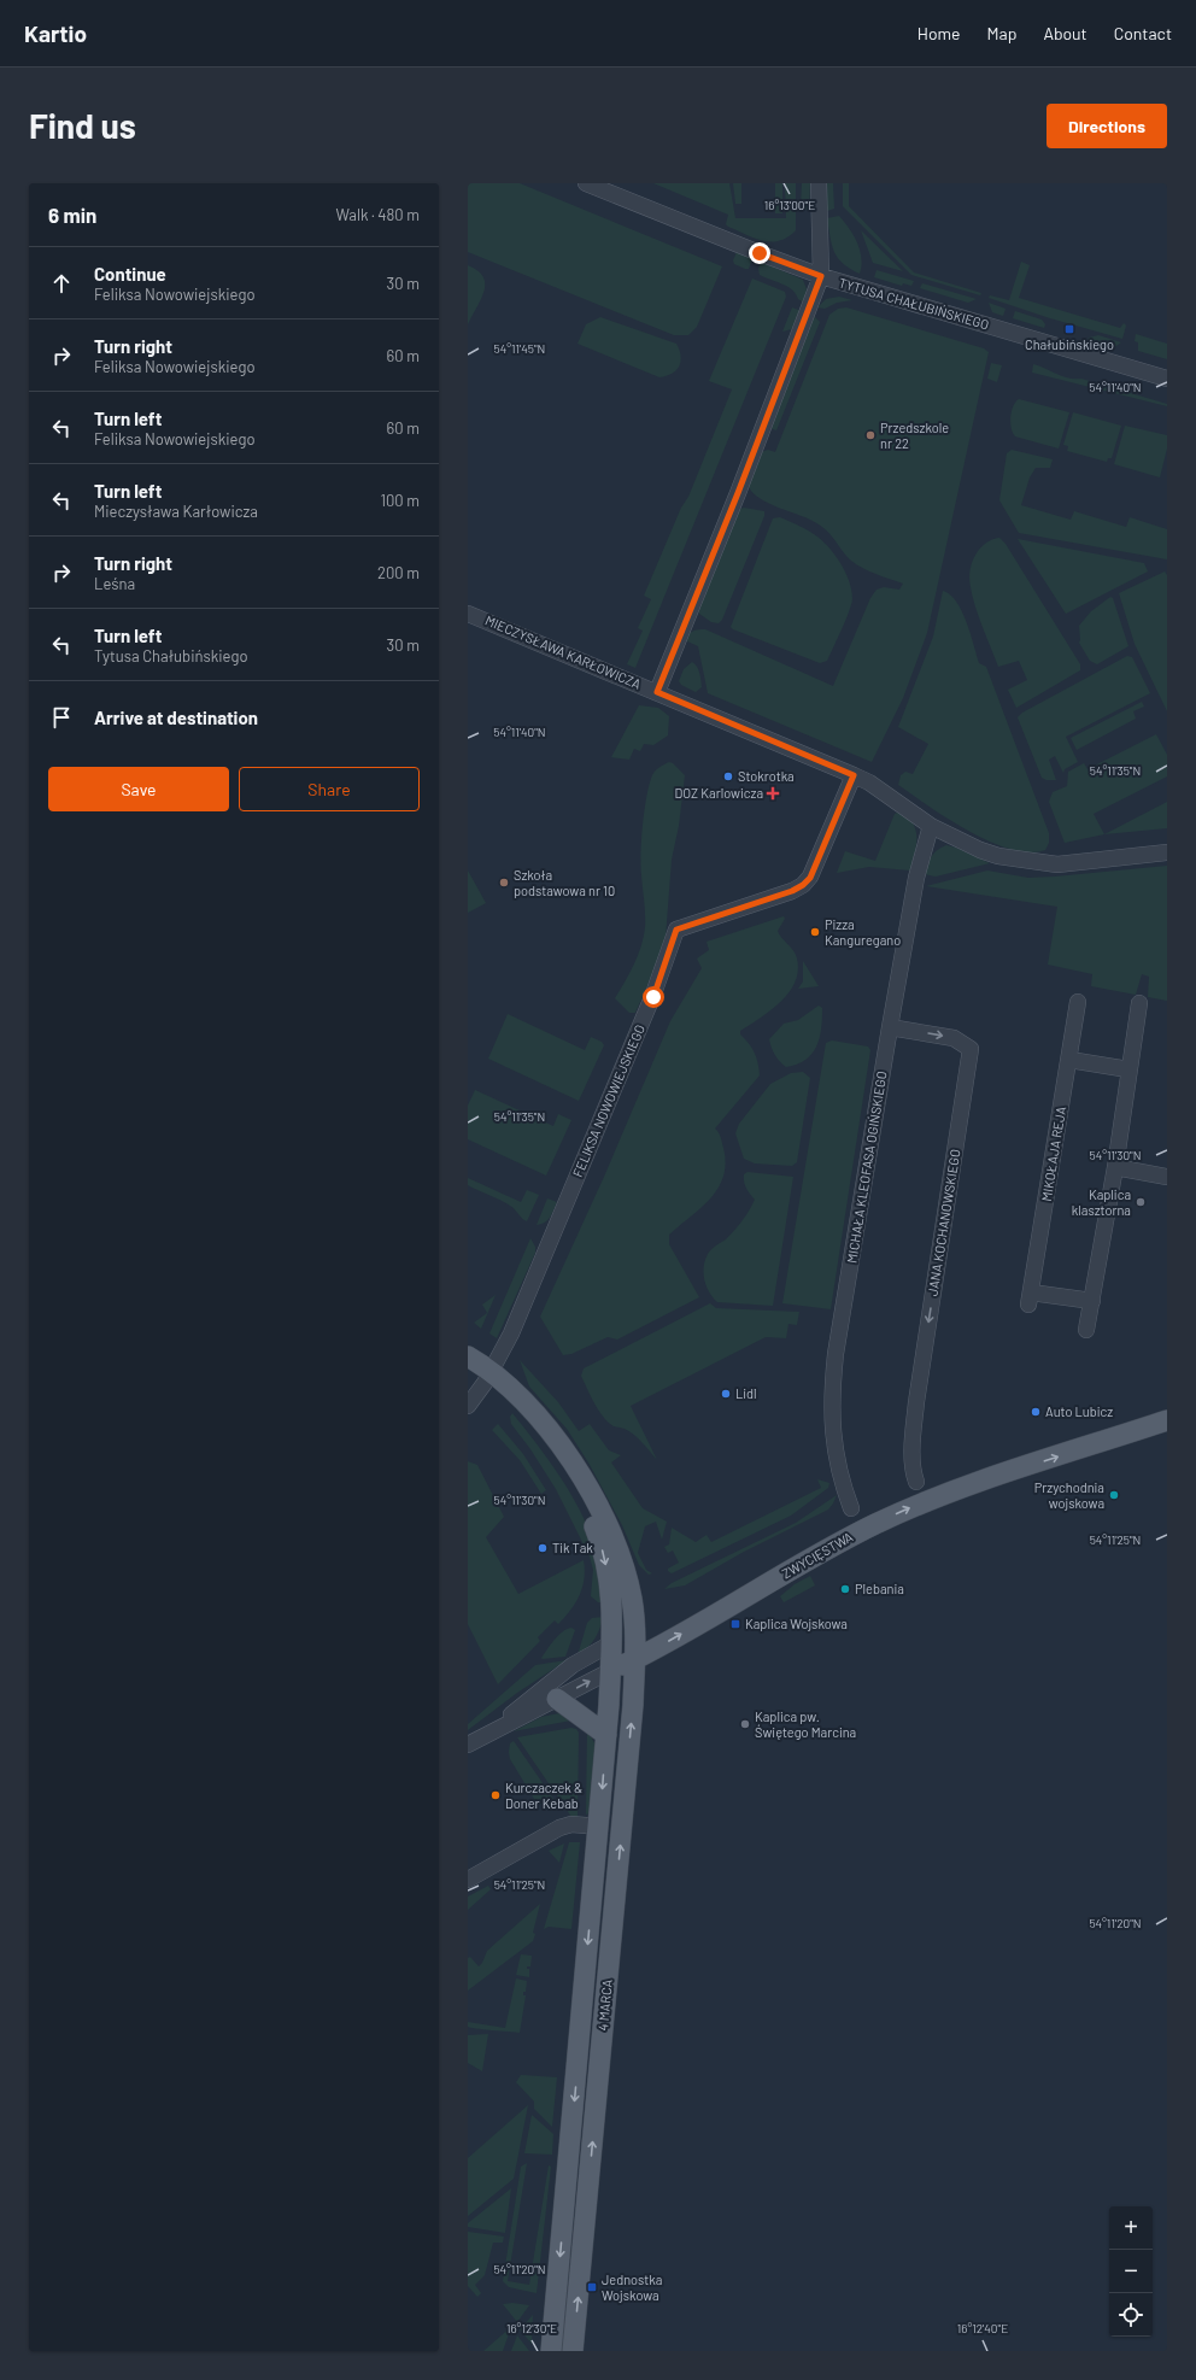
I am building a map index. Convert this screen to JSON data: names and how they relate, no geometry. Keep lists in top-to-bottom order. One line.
{"streets":{"main road":["ZWYCIĘSTWA","4 MARCA"],"street":["TYTUSA CHAŁUBIŃSKIEGO","MIECZYSŁAWA KARŁOWICZA","FELIKSA NOWOWIEJSKIEGO","MIKOŁAJA REJA","MICHAŁA KLEOFASA OGIŃSKIEGO","JANA KOCHANOWSKIEGO"]},"crossings":[["MIECZYSŁAWA KARŁOWICZA","FELIKSA NOWOWIEJSKIEGO"],["MIECZYSŁAWA KARŁOWICZA","MICHAŁA KLEOFASA OGIŃSKIEGO"],["FELIKSA NOWOWIEJSKIEGO","4 MARCA"],["MICHAŁA KLEOFASA OGIŃSKIEGO","JANA KOCHANOWSKIEGO"],["ZWYCIĘSTWA","4 MARCA"]],"one_way":["JANA KOCHANOWSKIEGO","ZWYCIĘSTWA"],"places":{"transit":["Chałubińskiego","Kaplica Wojskowa","Jednostka Wojskowa"],"other":["Przedszkole nr 22","Stokrotka","Szkoła podstawowa nr 10","Pizza Kanguregano","Kaplica klasztorna","Lidl","Auto Lubicz","Przychodnia wojskowa","Tik Tak","Plebania","Kaplica pw. Świętego Marcina","Kurczaczek & Doner Kebab"],"health":["DOZ Karlowicza"]},"page":{"header":"Kartio","nav":["Home","Map","About","Contact"],"buttons":["Directions",["Save","Share"]],"title":"Find us","heading":["6 min","Walk · 480 m"],"list":[["Continue","Feliksa Nowowiejskiego","30 m"],["Turn right","Feliksa Nowowiejskiego","60 m"],["Turn left","Feliksa Nowowiejskiego","60 m"],["Turn left","Mieczysława Karłowicza","100 m"],["Turn right","Leśna","200 m"],["Turn left","Tytusa Chałubińskiego","30 m"],"Arrive at destination"],"map_buttons":["+","−"]},"coordinates":["16°13'00\"E","54°11'45\"N","54°11'40\"N","54°11'35\"N","54°11'30\"N","54°11'25\"N","54°11'20\"N","16°12'30\"E","16°12'40\"E"]}
